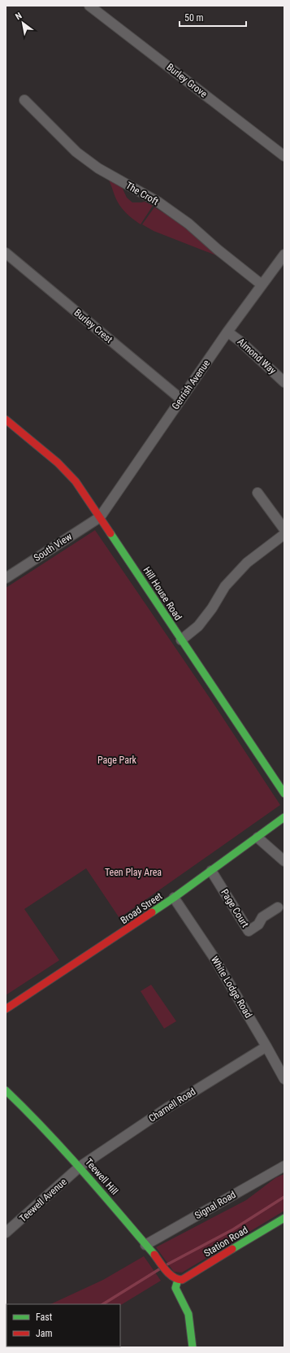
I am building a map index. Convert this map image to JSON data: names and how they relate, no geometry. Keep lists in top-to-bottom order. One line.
{"streets":{"main road":["Hill House Road","Broad Street","Teewell Hill","Station Road"],"street":["Burley Grove","The Croft","Burley Crest","Almond Way","Gerrish Avenue","South View","Page Court","White Lodge Road","Charnell Road","Teewell Avenue","Signal Road"]},"crossings":[["The Croft","Gerrish Avenue"],["Burley Crest","Gerrish Avenue"],["Almond Way","Gerrish Avenue"],["Gerrish Avenue","South View"],["Gerrish Avenue","Hill House Road"],["South View","Hill House Road"],["Broad Street","Page Court"],["Broad Street","White Lodge Road"],["White Lodge Road","Charnell Road"],["Charnell Road","Teewell Hill"],["Charnell Road","Teewell Avenue"],["Teewell Hill","Teewell Avenue"],["Teewell Hill","Signal Road"],["Teewell Hill","Station Road"]],"parks":["Page Park","Teen Play Area"],"legend":["Fast","Jam"],"scale_bar":"50 m","north":"top left"}
